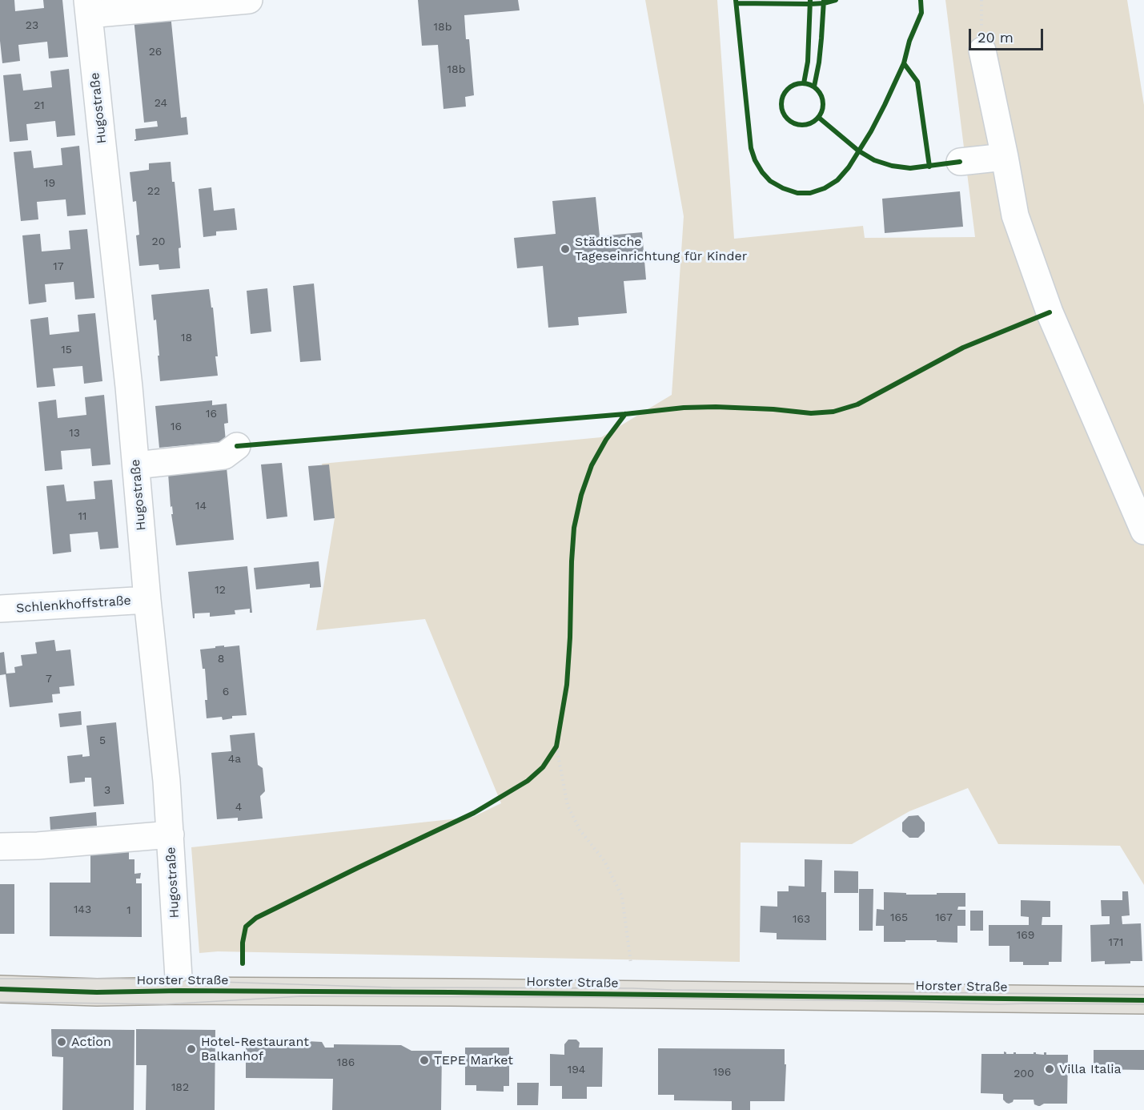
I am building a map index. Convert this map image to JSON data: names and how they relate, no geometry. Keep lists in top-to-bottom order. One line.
{"streets":{"main road":["Horster Straße"],"street":["Hugostraße","Schlenkhoffstraße"]},"crossings":[["Hugostraße","Schlenkhoffstraße"],["Hugostraße","Horster Straße"]],"places":["Städtische Tageseinrichtung für Kinder","Action","Hotel-Restaurant Balkanhof","TEPE Market","Villa Italia"],"house_numbers":["23","18b","26","18b","24","21","19","22","20","17","18","15","16","16","13","14","11","12","8","7","6","5","4a","3","4","143","1","165","167","163","169","171","186","194","196","200","182"],"scale_bar":"20 m"}
